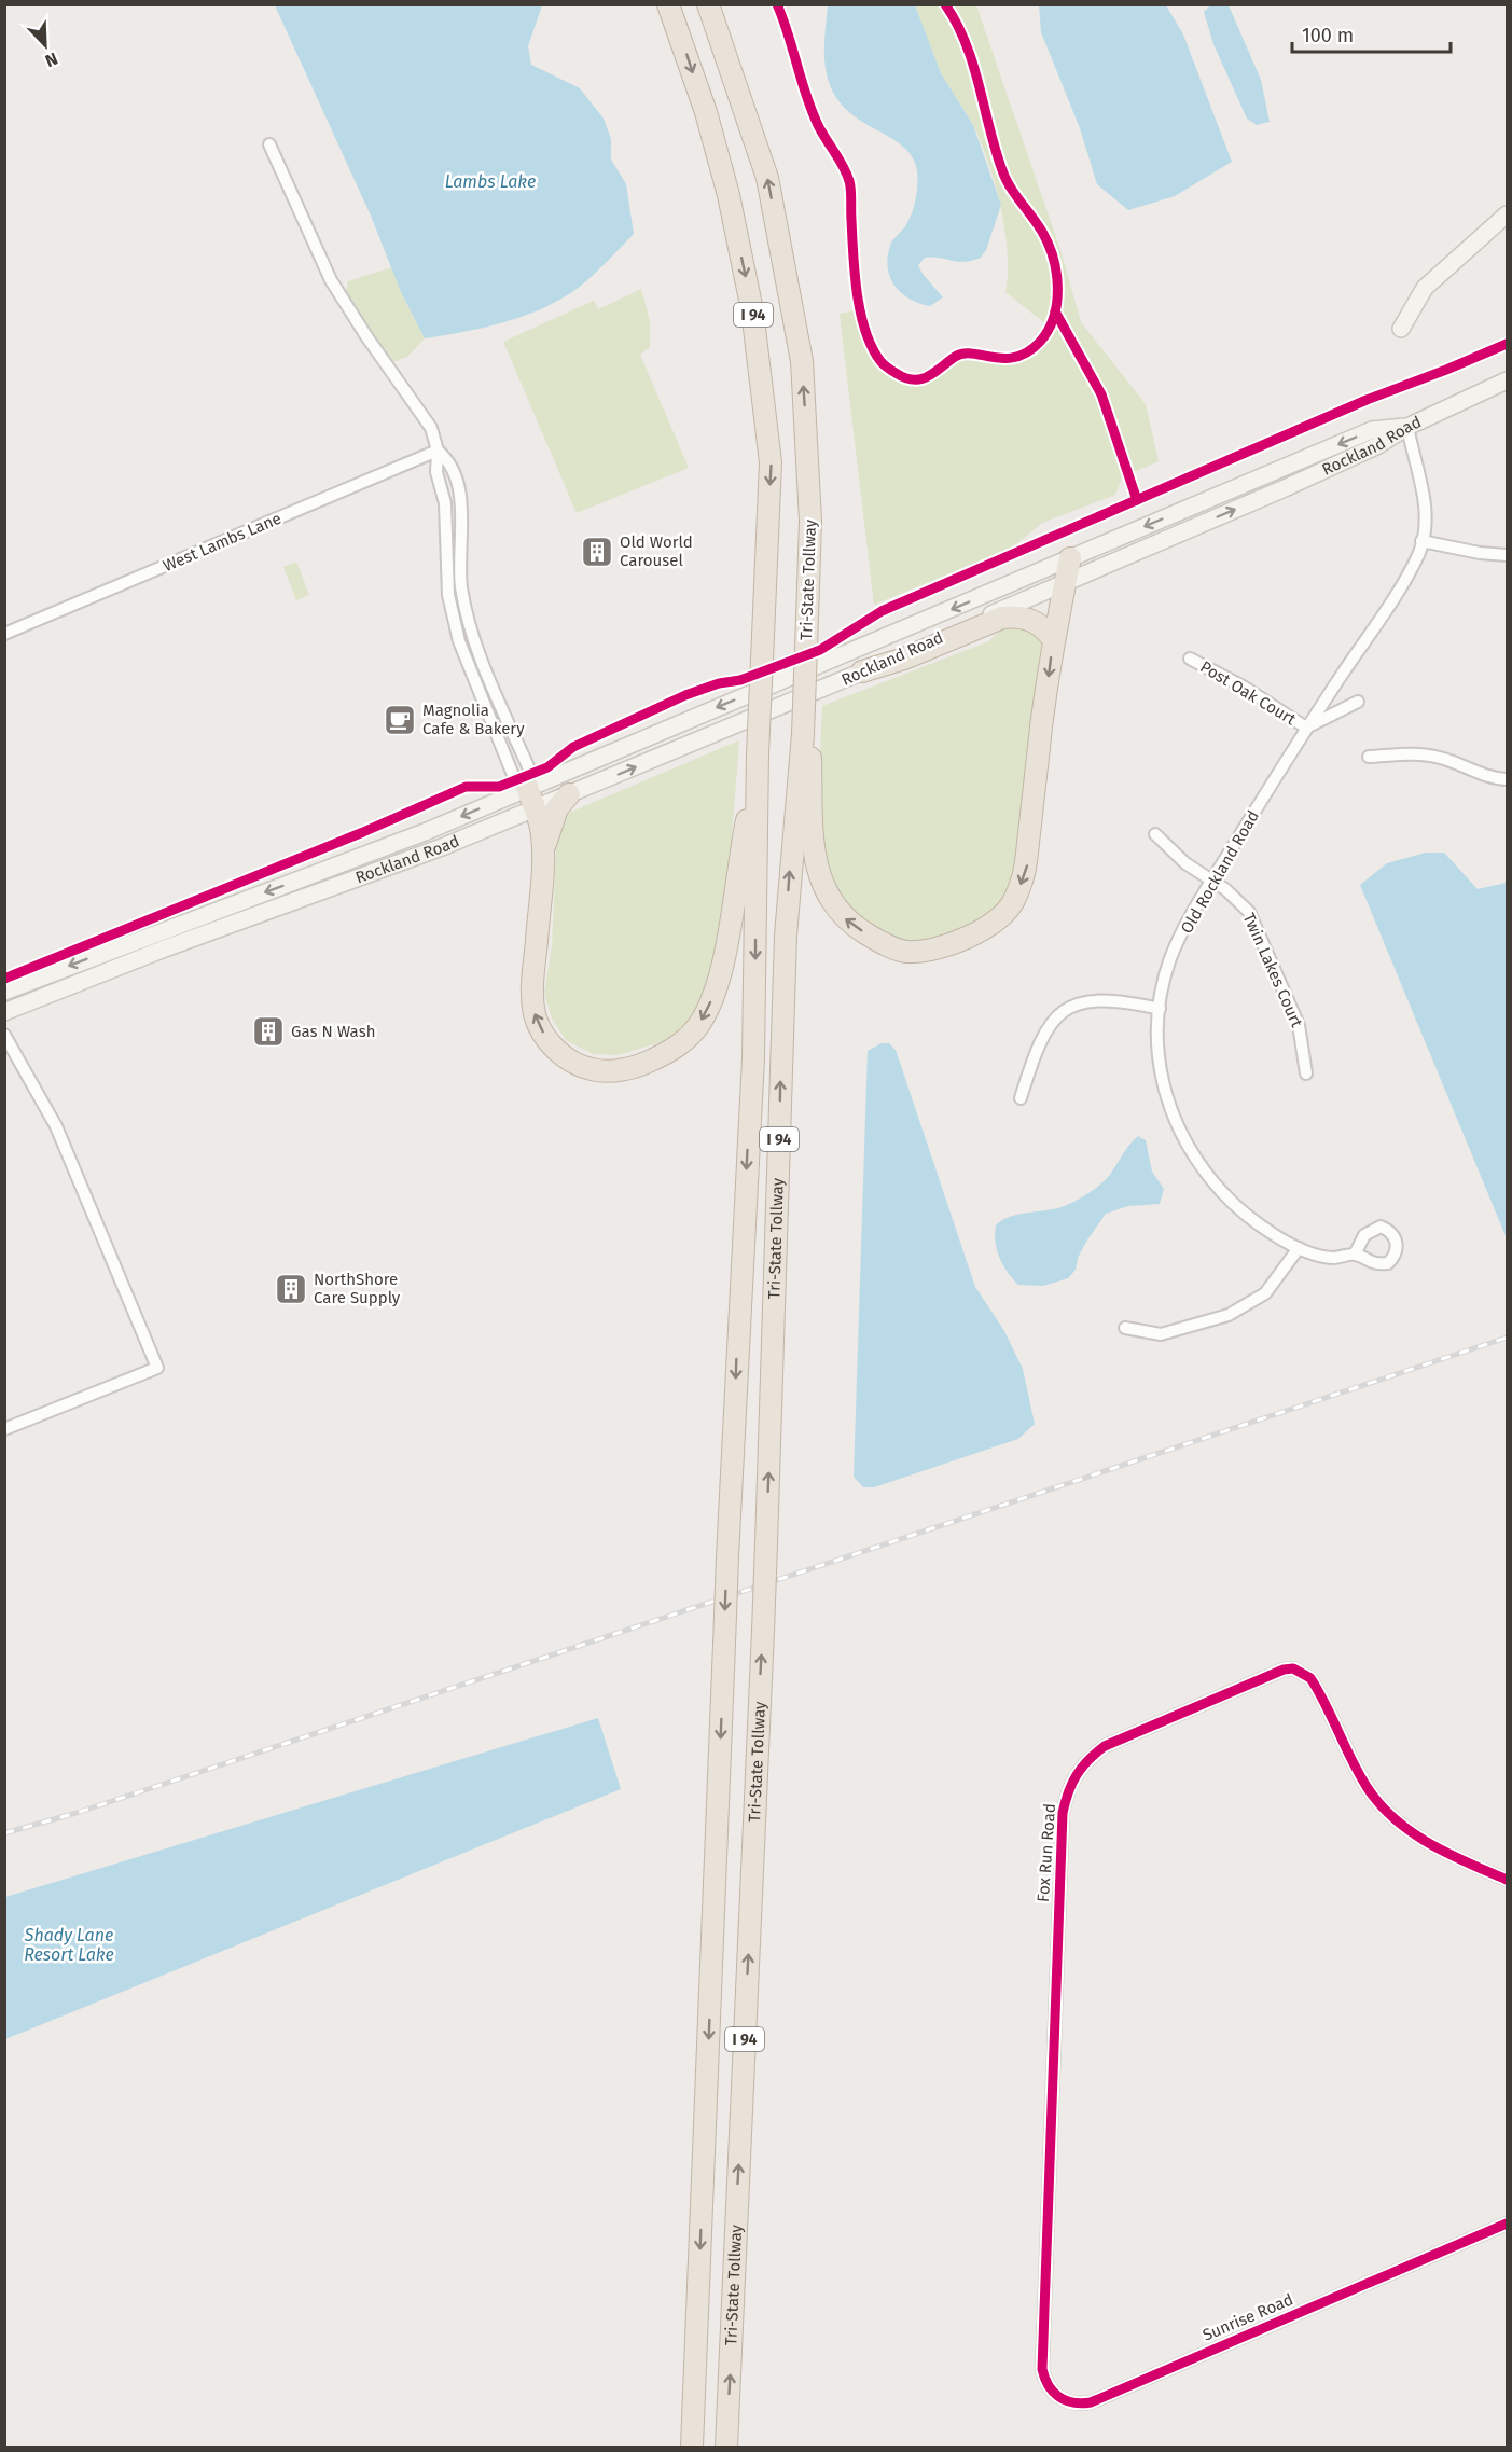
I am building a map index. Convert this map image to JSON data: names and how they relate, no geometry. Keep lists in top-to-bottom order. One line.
{"streets":{"highway":["I 94","Tri-State Tollway"],"main road":["Rockland Road"],"street":["West Lambs Lane","Post Oak Court","Old Rockland Road","Twin Lakes Court","Fox Run Road","Sunrise Road"]},"crossings":[["Rockland Road","Old Rockland Road"],["Post Oak Court","Old Rockland Road"],["Old Rockland Road","Twin Lakes Court"],["Fox Run Road","Sunrise Road"]],"water":["Lambs Lake","Shady Lane Resort Lake"],"places":{"building":["Old World Carousel","Gas N Wash","NorthShore Care Supply"],"cafe":["Magnolia Cafe & Bakery"]},"scale_bar":"100 m","north":"bottom right"}
